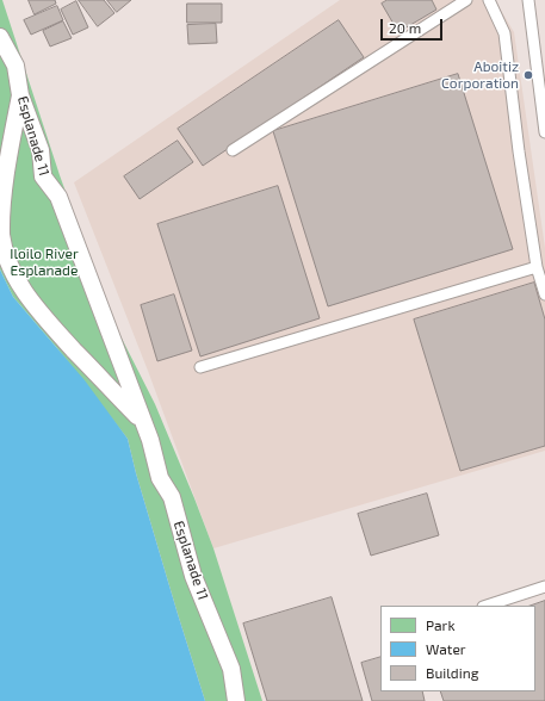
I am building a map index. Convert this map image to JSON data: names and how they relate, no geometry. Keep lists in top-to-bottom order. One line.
{"streets":{"street":["Esplanade 11"]},"parks":["Iloilo River Esplanade"],"places":["Aboitiz Corporation"],"legend":["Park","Water","Building"],"scale_bar":"20 m"}
